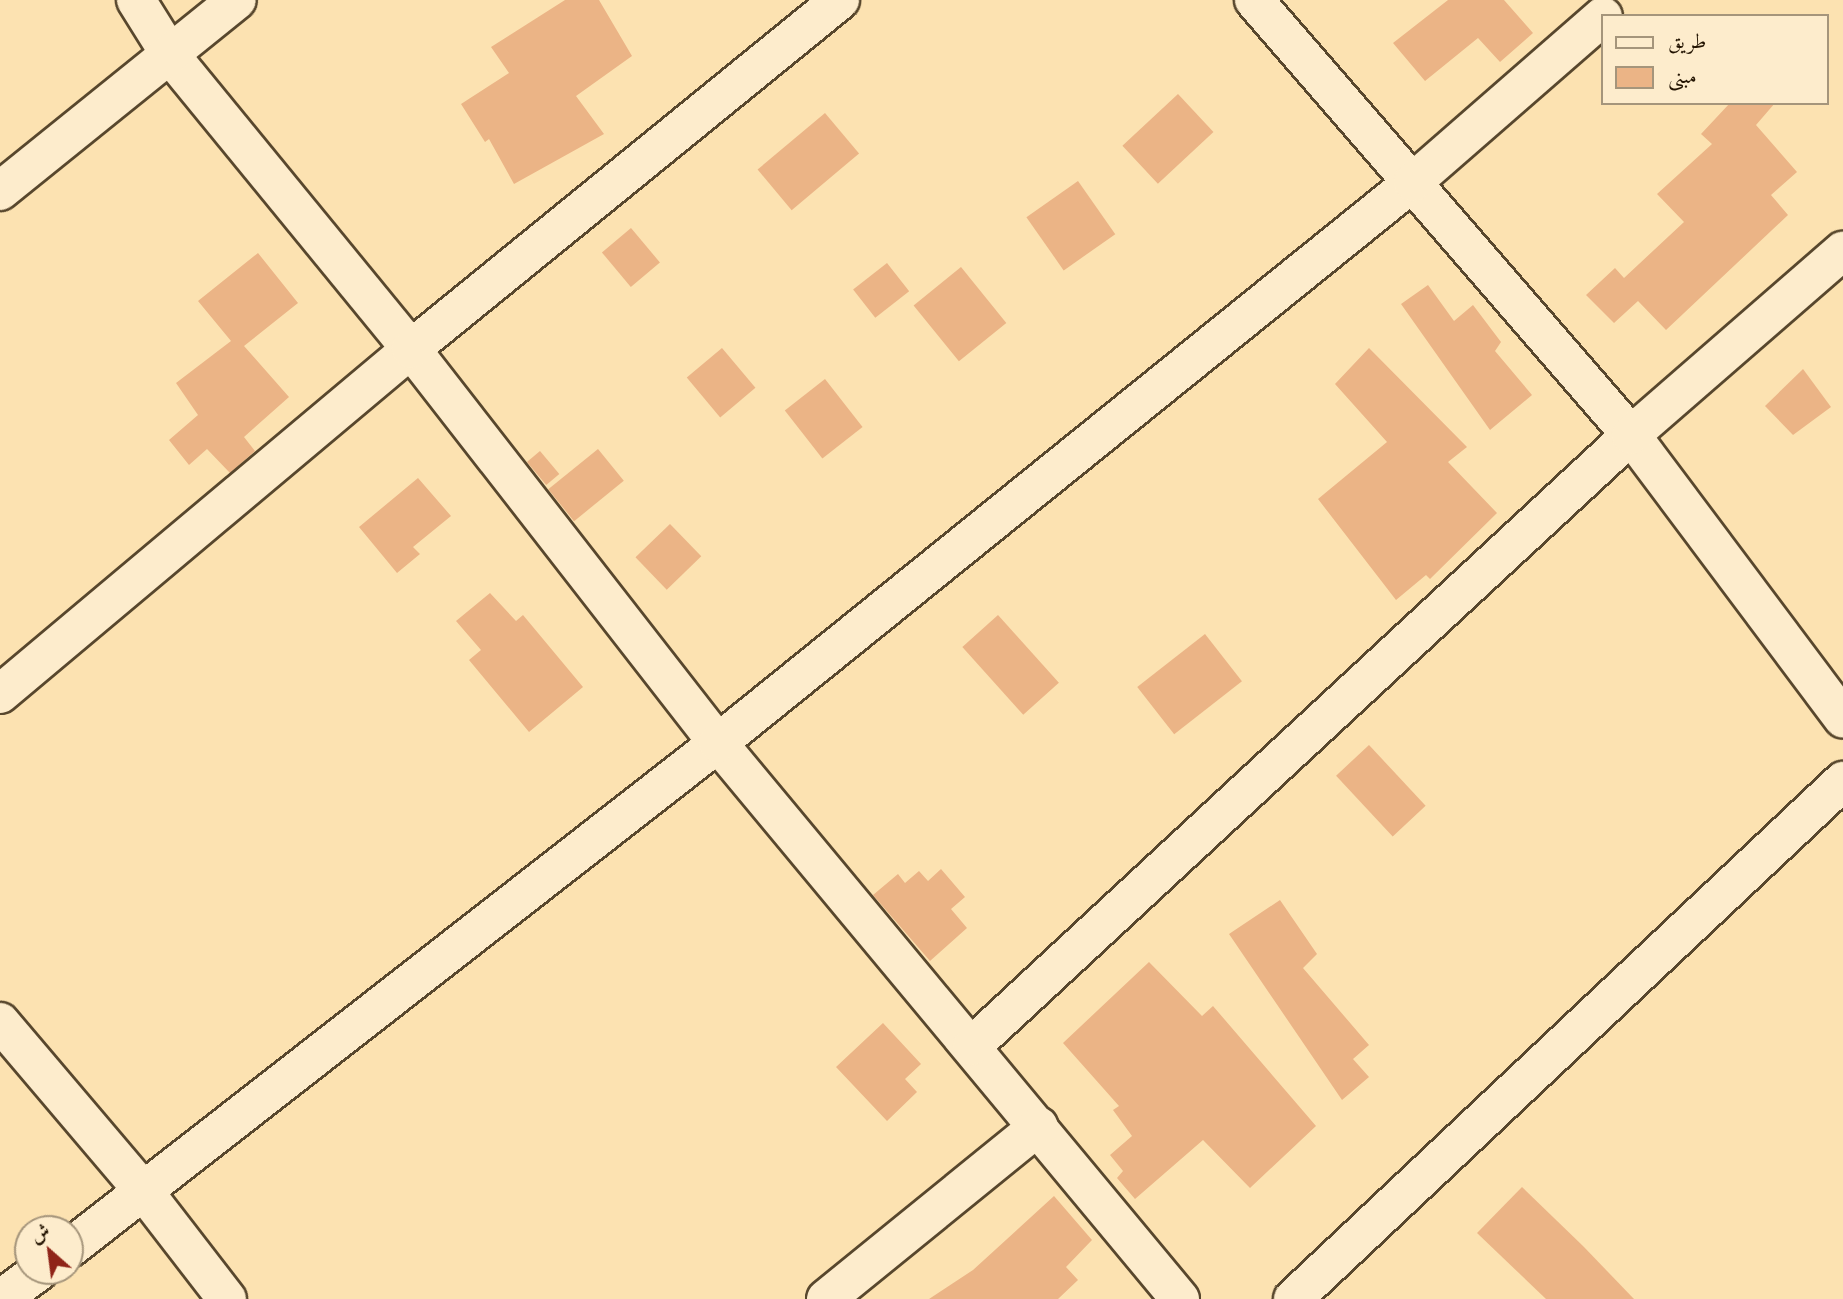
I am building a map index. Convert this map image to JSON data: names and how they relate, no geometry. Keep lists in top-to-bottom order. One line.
{"legend":["طريق","مبنى"],"north":"top left"}
